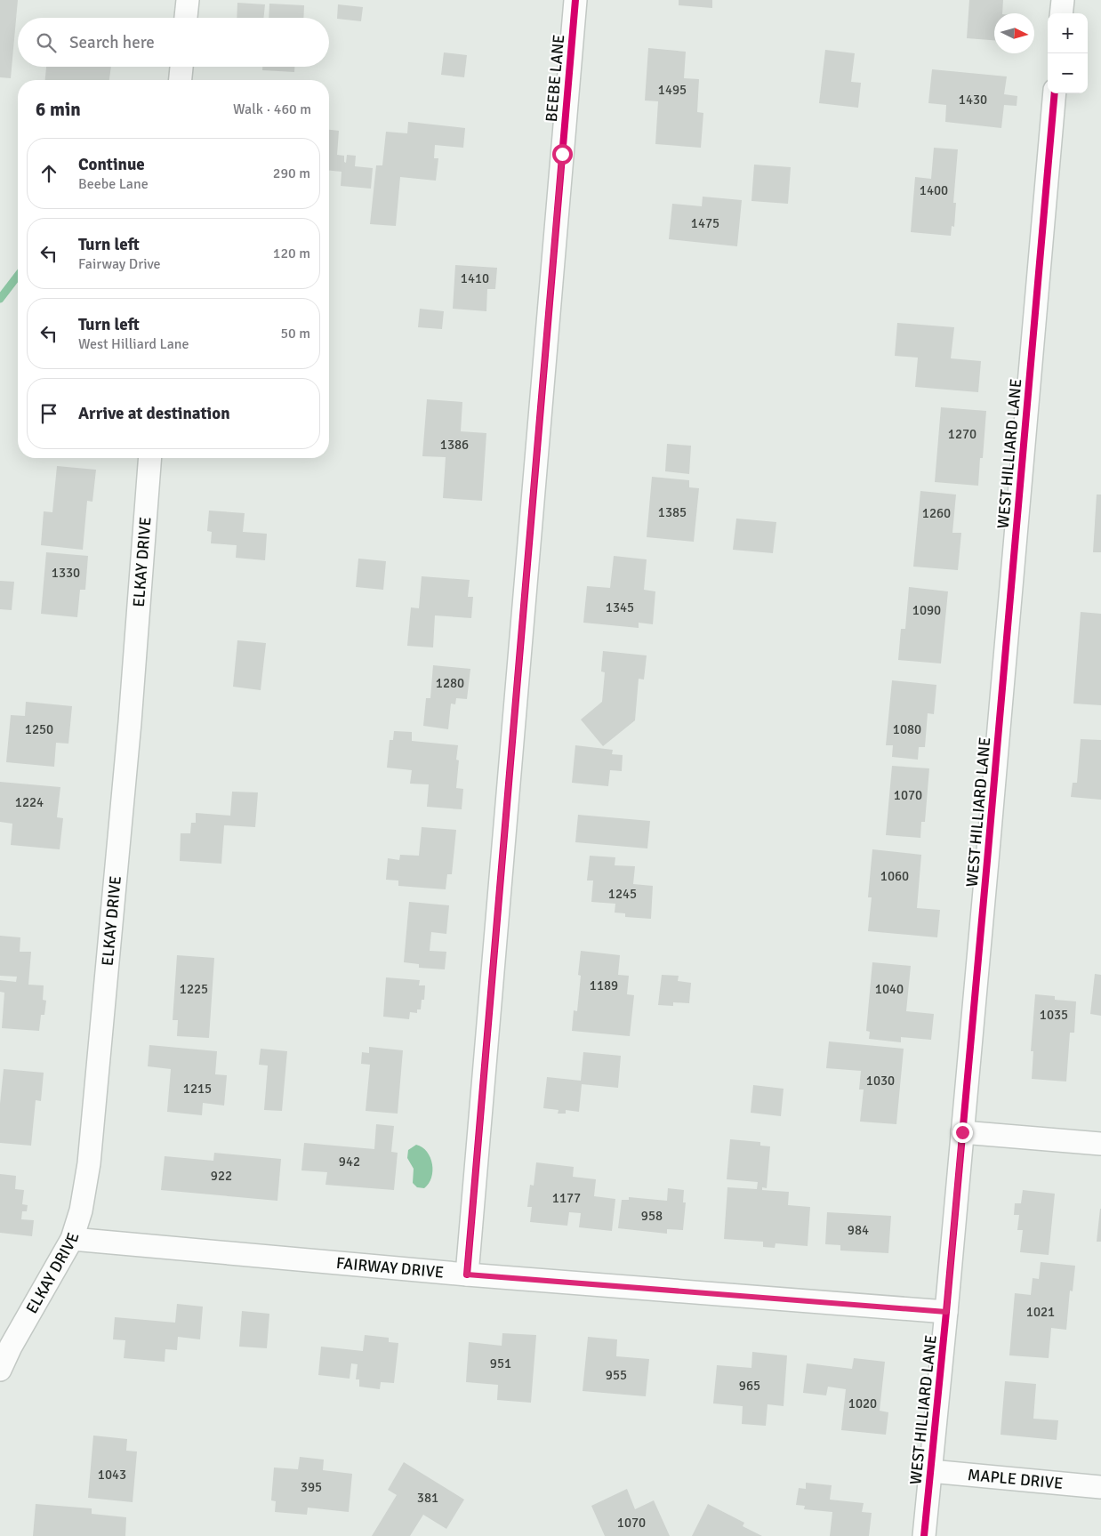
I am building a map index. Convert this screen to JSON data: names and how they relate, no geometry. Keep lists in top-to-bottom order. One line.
{"streets":{"street":["BEEBE LANE","WEST HILLIARD LANE","ELKAY DRIVE","FAIRWAY DRIVE","MAPLE DRIVE"]},"crossings":[["BEEBE LANE","FAIRWAY DRIVE"],["WEST HILLIARD LANE","FAIRWAY DRIVE"],["WEST HILLIARD LANE","MAPLE DRIVE"],["ELKAY DRIVE","FAIRWAY DRIVE"]],"house_numbers":["1495","1430","1400","1475","1410","1270","1386","1385","1260","1330","1345","1090","1280","1250","1080","1070","1224","1060","1245","1189","1225","1040","1035","1030","1215","942","922","1177","958","984","1021","951","955","965","1020","1043","395","381","1070"],"north":"right","page":{"map_buttons":["+","−"],"search":"Search here","heading":["6 min","Walk · 460 m"],"list":[["Continue","Beebe Lane","290 m"],["Turn left","Fairway Drive","120 m"],["Turn left","West Hilliard Lane","50 m"],"Arrive at destination"]}}
